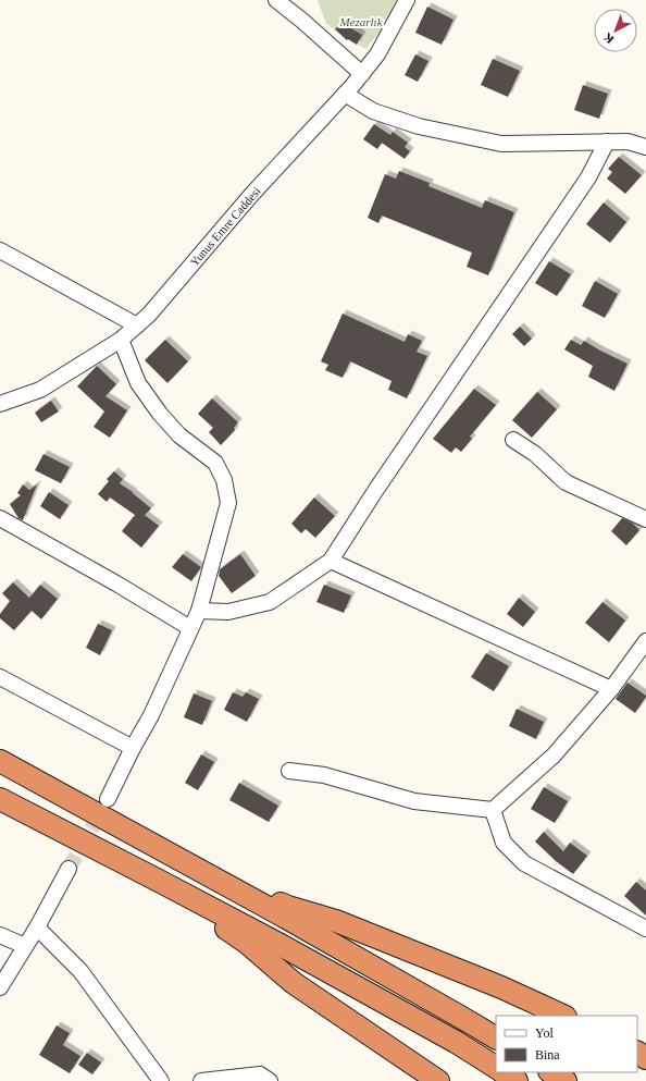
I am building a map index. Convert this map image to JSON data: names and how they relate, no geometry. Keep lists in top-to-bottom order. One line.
{"streets":{"street":["Yunus Emre Caddesi"]},"parks":["Mezarlık"],"legend":["Yol","Bina"],"north":"bottom left"}
